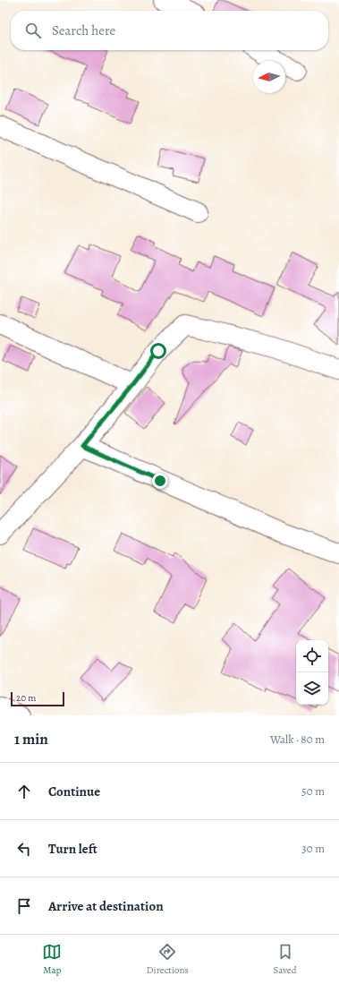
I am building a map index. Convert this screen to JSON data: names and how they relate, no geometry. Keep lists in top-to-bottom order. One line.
{"scale_bar":"20 m","north":"left","page":{"search":"Search here","scale":"20 m","heading":["1 min","Walk · 80 m"],"list":[["Continue","50 m"],["Turn left","30 m"],"Arrive at destination"],"nav":["Map","Directions","Saved"]}}
